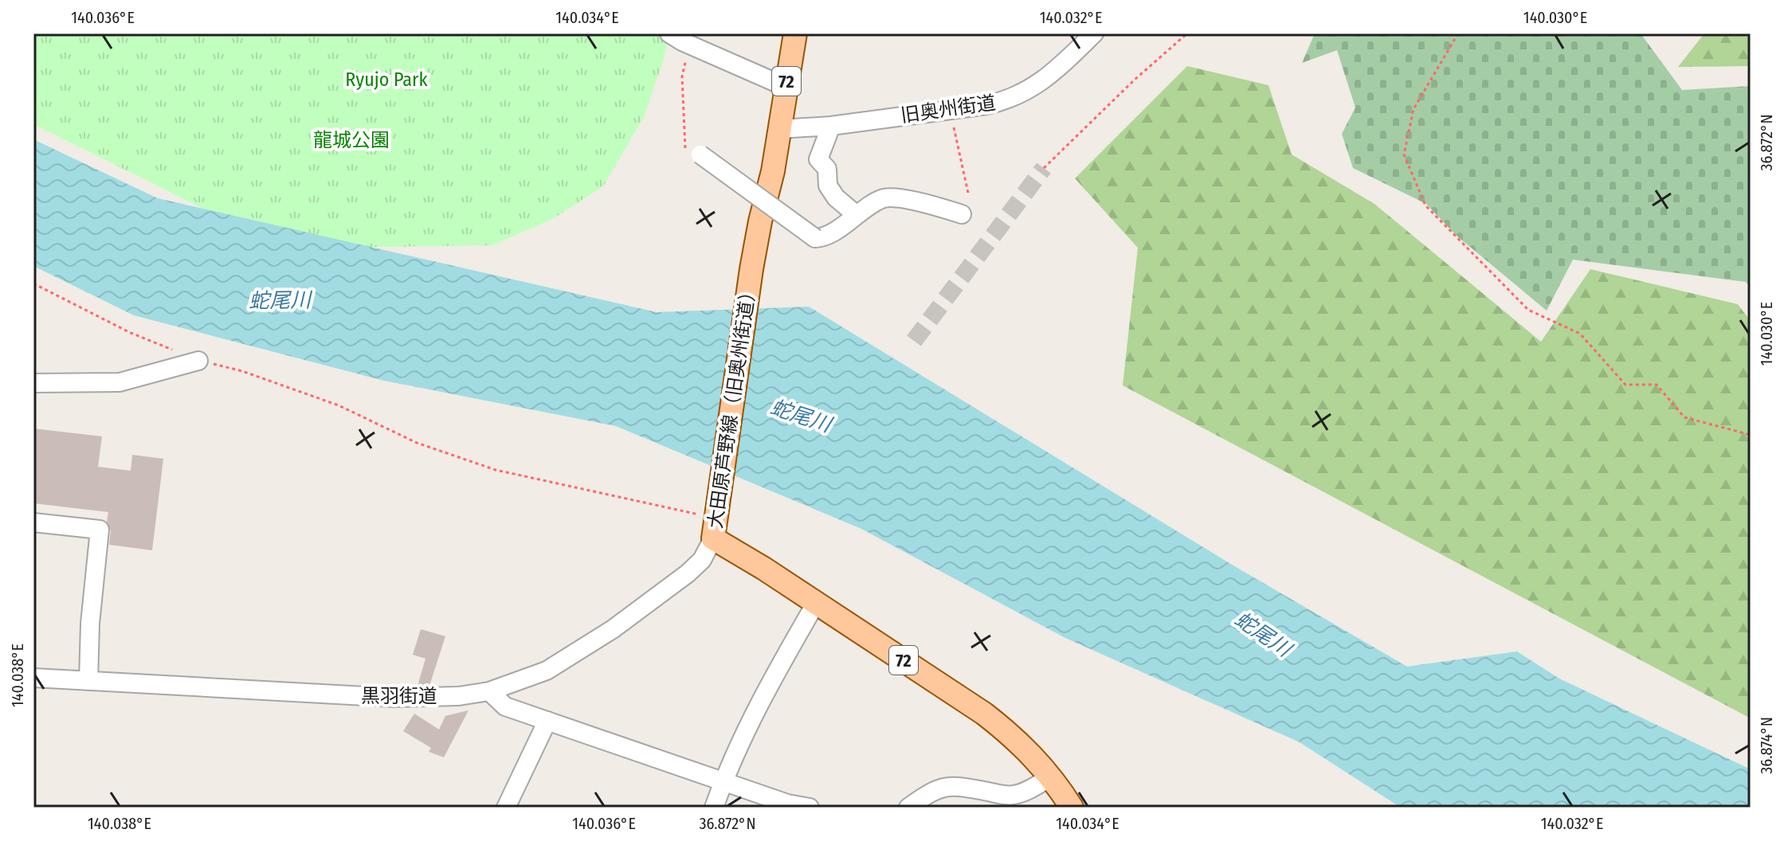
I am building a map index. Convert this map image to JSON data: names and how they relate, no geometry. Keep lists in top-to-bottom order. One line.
{"streets":{"main road":["72","大田原芦野線（旧奥州街道）"],"street":["旧奥州街道","黒羽街道"]},"crossings":[["72","旧奥州街道"],["72","大田原芦野線（旧奥州街道）"],["旧奥州街道","大田原芦野線（旧奥州街道）"],["大田原芦野線（旧奥州街道）","黒羽街道"]],"water":["蛇尾川"],"parks":["Ryujo Park","龍城公園"],"coordinates":["140.036°E","140.034°E","140.032°E","140.030°E","36.872°N","140.038°E","36.874°N"]}
